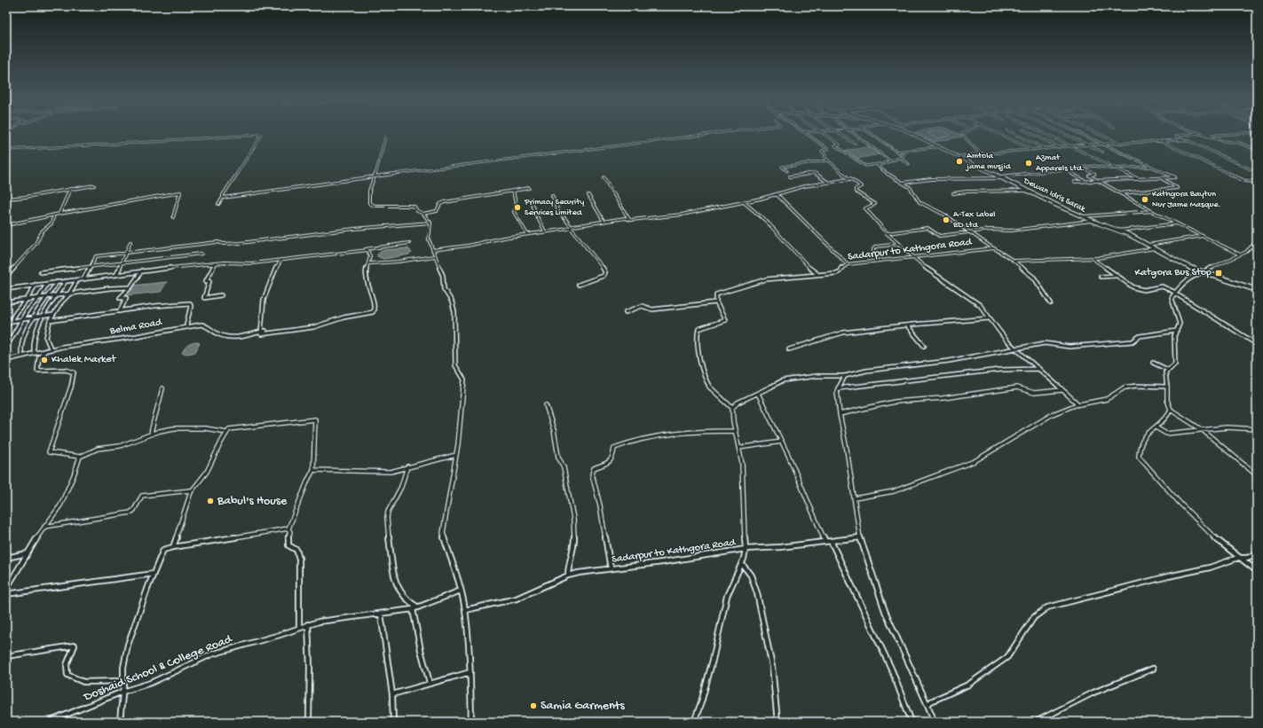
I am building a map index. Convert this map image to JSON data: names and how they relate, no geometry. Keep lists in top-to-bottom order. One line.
{"streets":{"main road":["Dewan Idris Sarak"],"street":["Sadarpur to Kathgora Road","Belma Road","Doshaid School & College Road"]},"places":{"other":["Amtola jame musjid","Azmat Apparels Ltd.","Kathgora Baytun Nur Jame Masque.","Primacy Security Services Limited","A-Tex Label BD Ltd","Khalek Market","Babul's House","Samia Garments"],"transit":["Katgora Bus Stop"]}}
